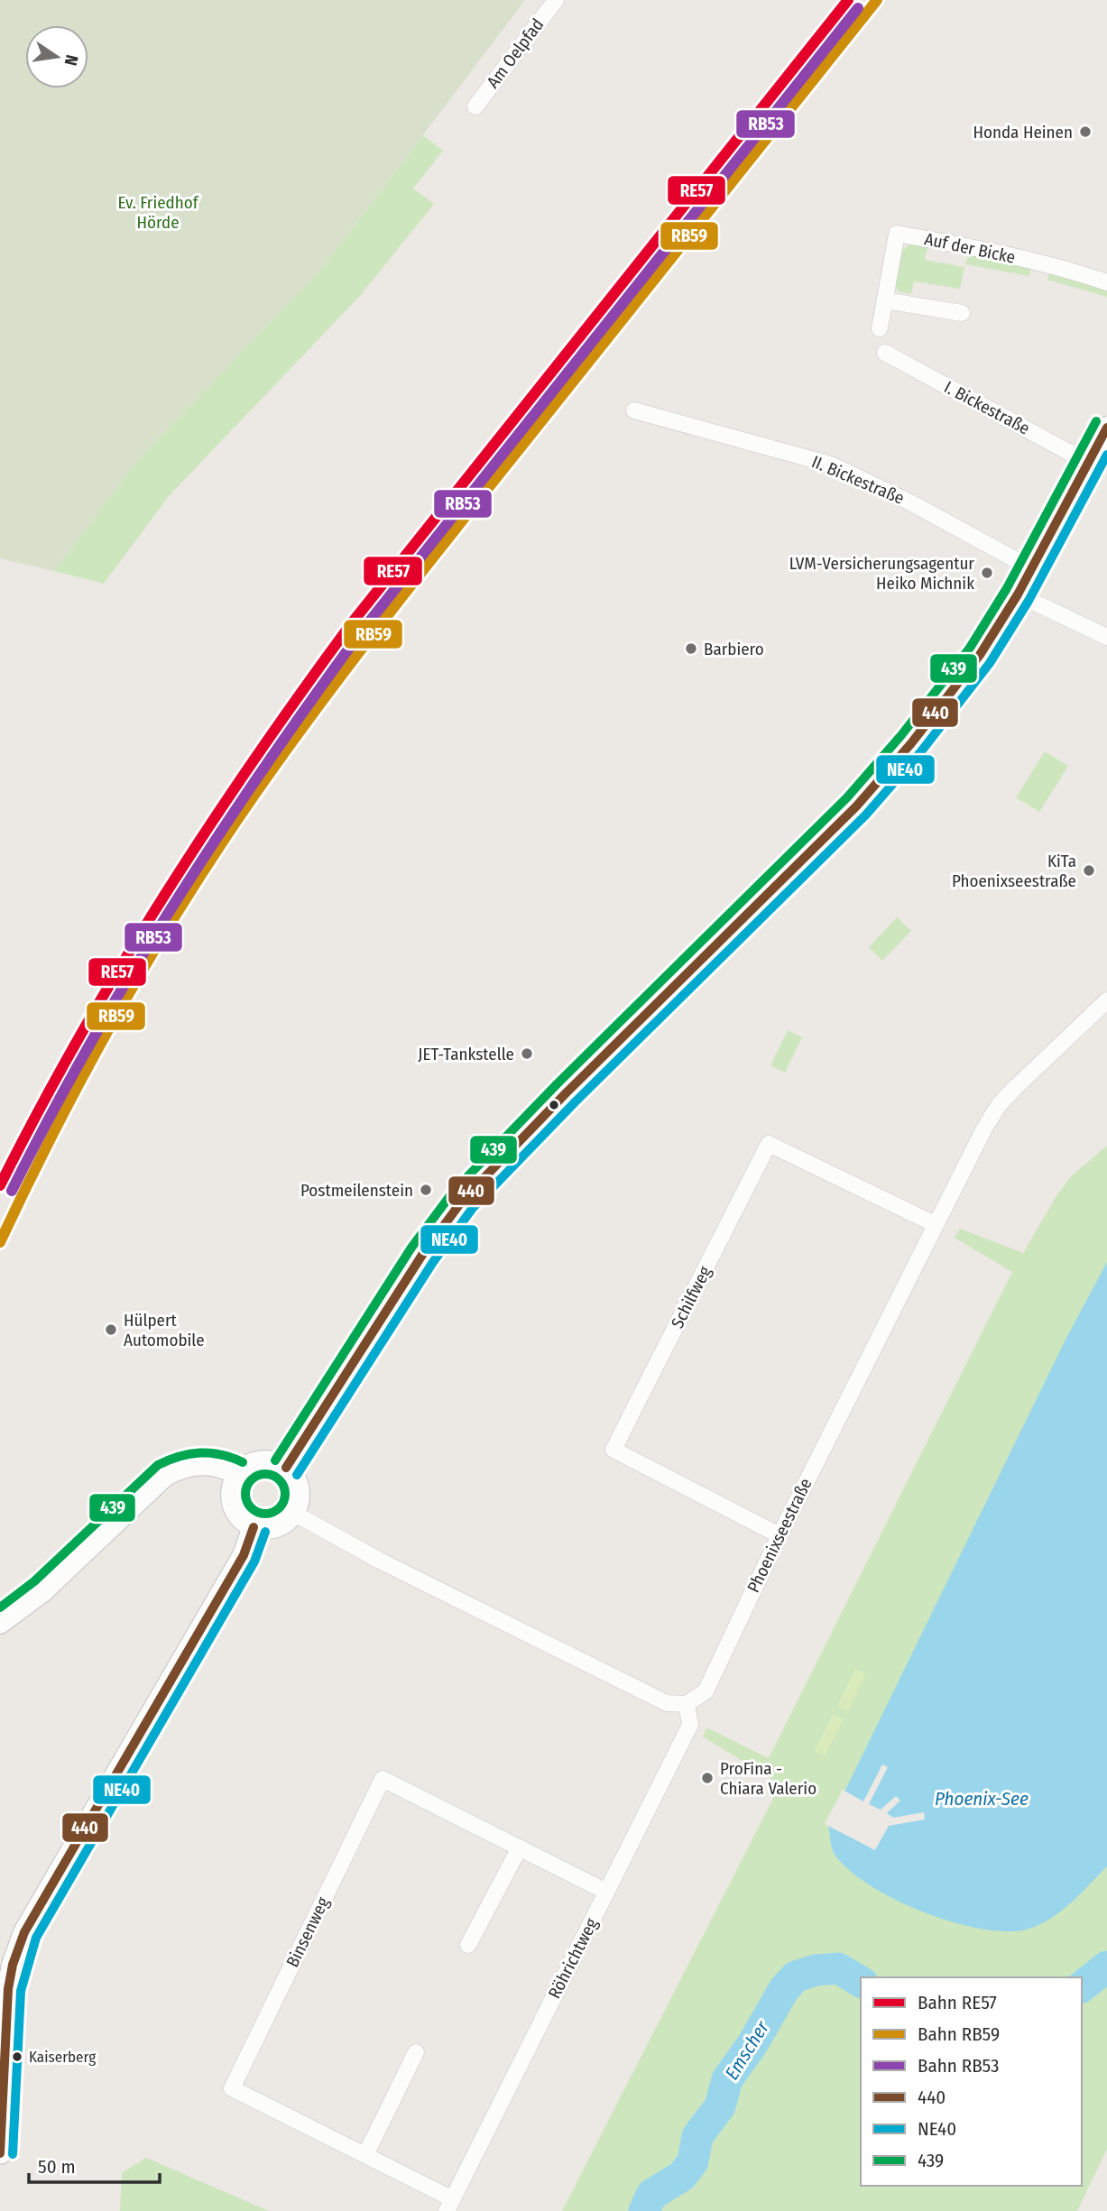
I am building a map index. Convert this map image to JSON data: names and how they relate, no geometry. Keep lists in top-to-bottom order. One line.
{"streets":{"street":["Am Oelpfad","Auf der Bicke","I. Bickestraße","II. Bickestraße","Schilfweg","Phoenixseestraße","Binsenweg","Röhrichtweg"]},"crossings":[["Schilfweg","Phoenixseestraße"],["Phoenixseestraße","Röhrichtweg"],["Binsenweg","Röhrichtweg"]],"water":["Phoenix-See","Emscher"],"parks":["Ev. Friedhof Hörde"],"places":["Honda Heinen","LVM-Versicherungsagentur Heiko Michnik","Barbiero","KiTa Phoenixseestraße","JET-Tankstelle","Postmeilenstein","Hülpert Automobile","ProFina - Chiara Valerio","Kaiserberg"],"lines":["rail line RE57","rail line RB59","rail line RB53","transit line 439","transit line 440","transit line NE40"],"legend":["Bahn RE57","Bahn RB59","Bahn RB53","440","NE40","439"],"scale_bar":"50 m","north":"right"}
